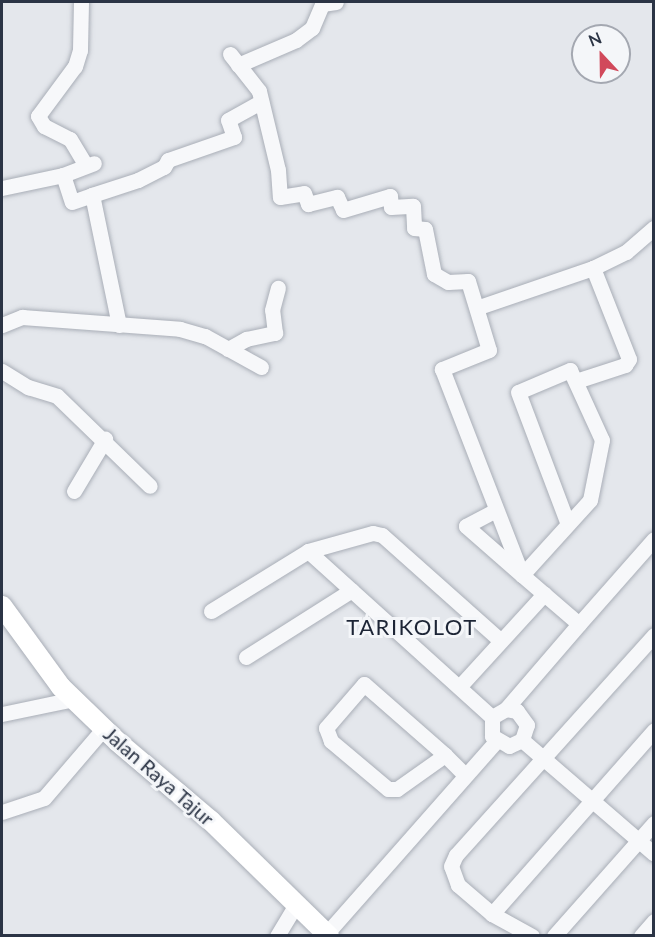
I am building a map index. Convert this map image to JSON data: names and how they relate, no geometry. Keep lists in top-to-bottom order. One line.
{"streets":{"main road":["Jalan Raya Tajur"]},"districts":["TARIKOLOT"],"north":"top"}
